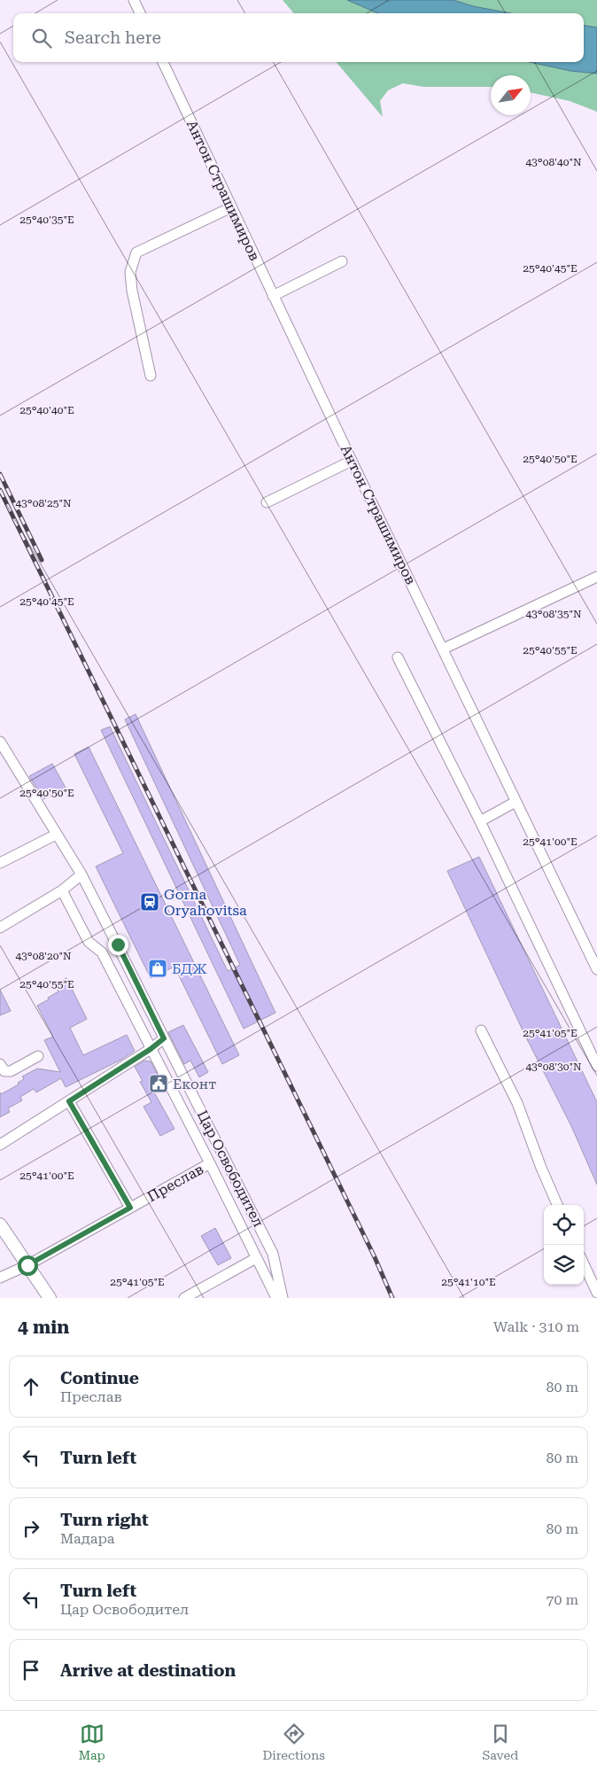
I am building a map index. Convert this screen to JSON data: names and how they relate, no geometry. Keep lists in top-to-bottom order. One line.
{"streets":{"street":["Антон Страшимиров","Цар Освободител","Преслав"]},"crossings":[["Цар Освободител","Преслав"]],"places":{"station":["Gorna Oryahovitsa"],"shop":["БДЖ"],"public building":["Еконт"]},"north":"top right","page":{"search":"Search here","heading":["4 min","Walk · 310 m"],"list":[["Continue","Преслав","80 m"],["Turn left","80 m"],["Turn right","Мадара","80 m"],["Turn left","Цар Освободител","70 m"],"Arrive at destination"],"nav":["Map","Directions","Saved"]},"coordinates":["43°08'40\"N","25°40'35\"E","25°40'45\"E","25°40'40\"E","25°40'50\"E","43°08'25\"N","43°08'35\"N","25°40'55\"E","25°41'00\"E","43°08'20\"N","25°41'05\"E","43°08'30\"N","25°41'10\"E"]}
